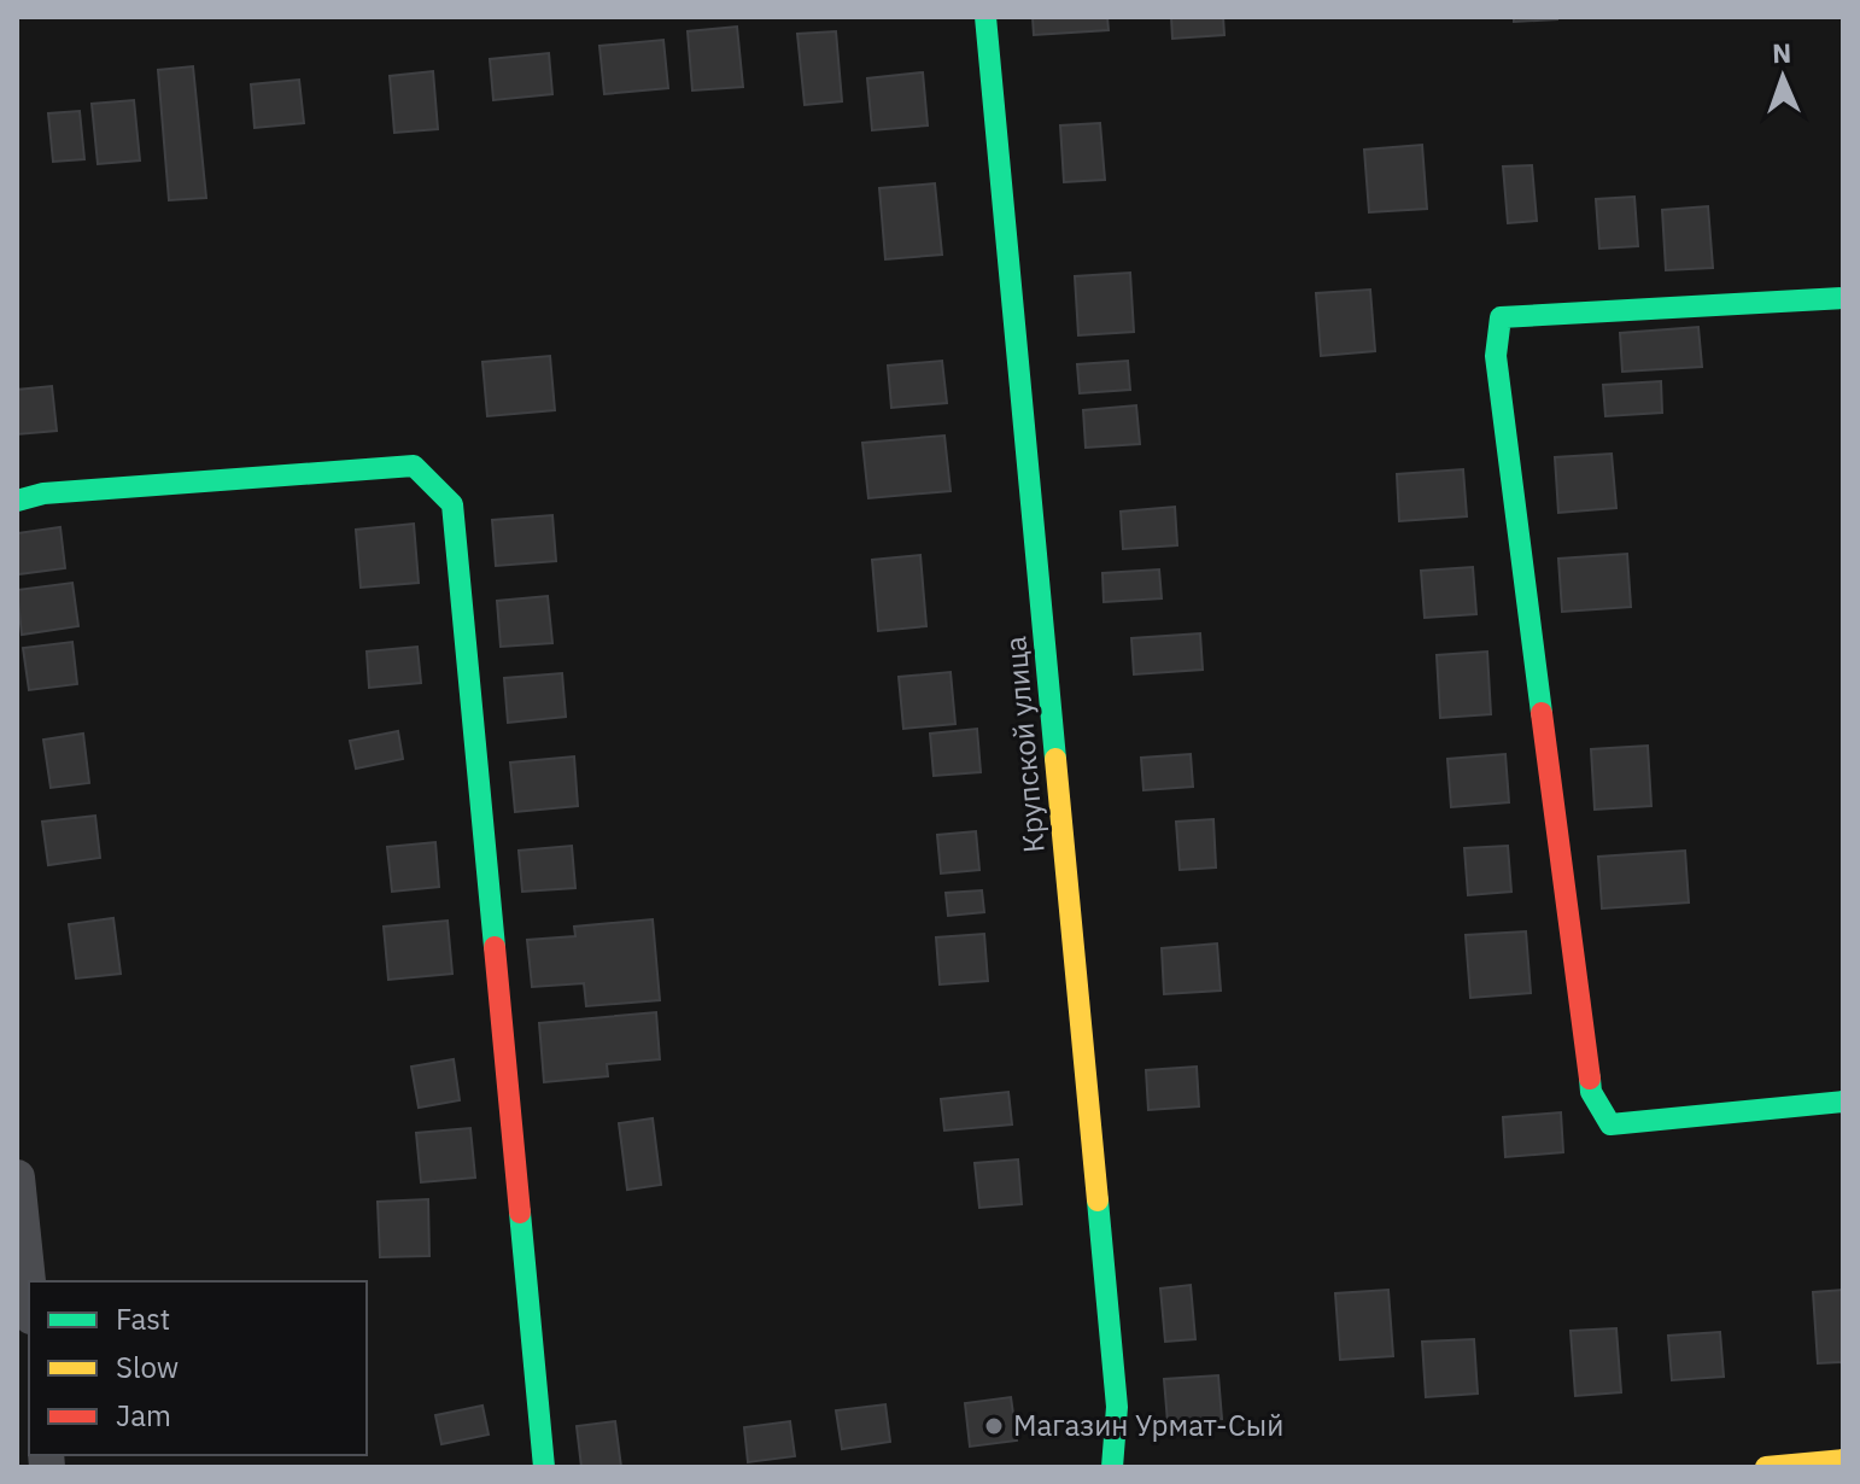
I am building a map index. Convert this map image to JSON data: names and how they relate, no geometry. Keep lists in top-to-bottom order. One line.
{"streets":{"street":["Крупской улица"]},"places":["Магазин Урмат-Сый"],"legend":["Fast","Slow","Jam"],"north":"top"}
